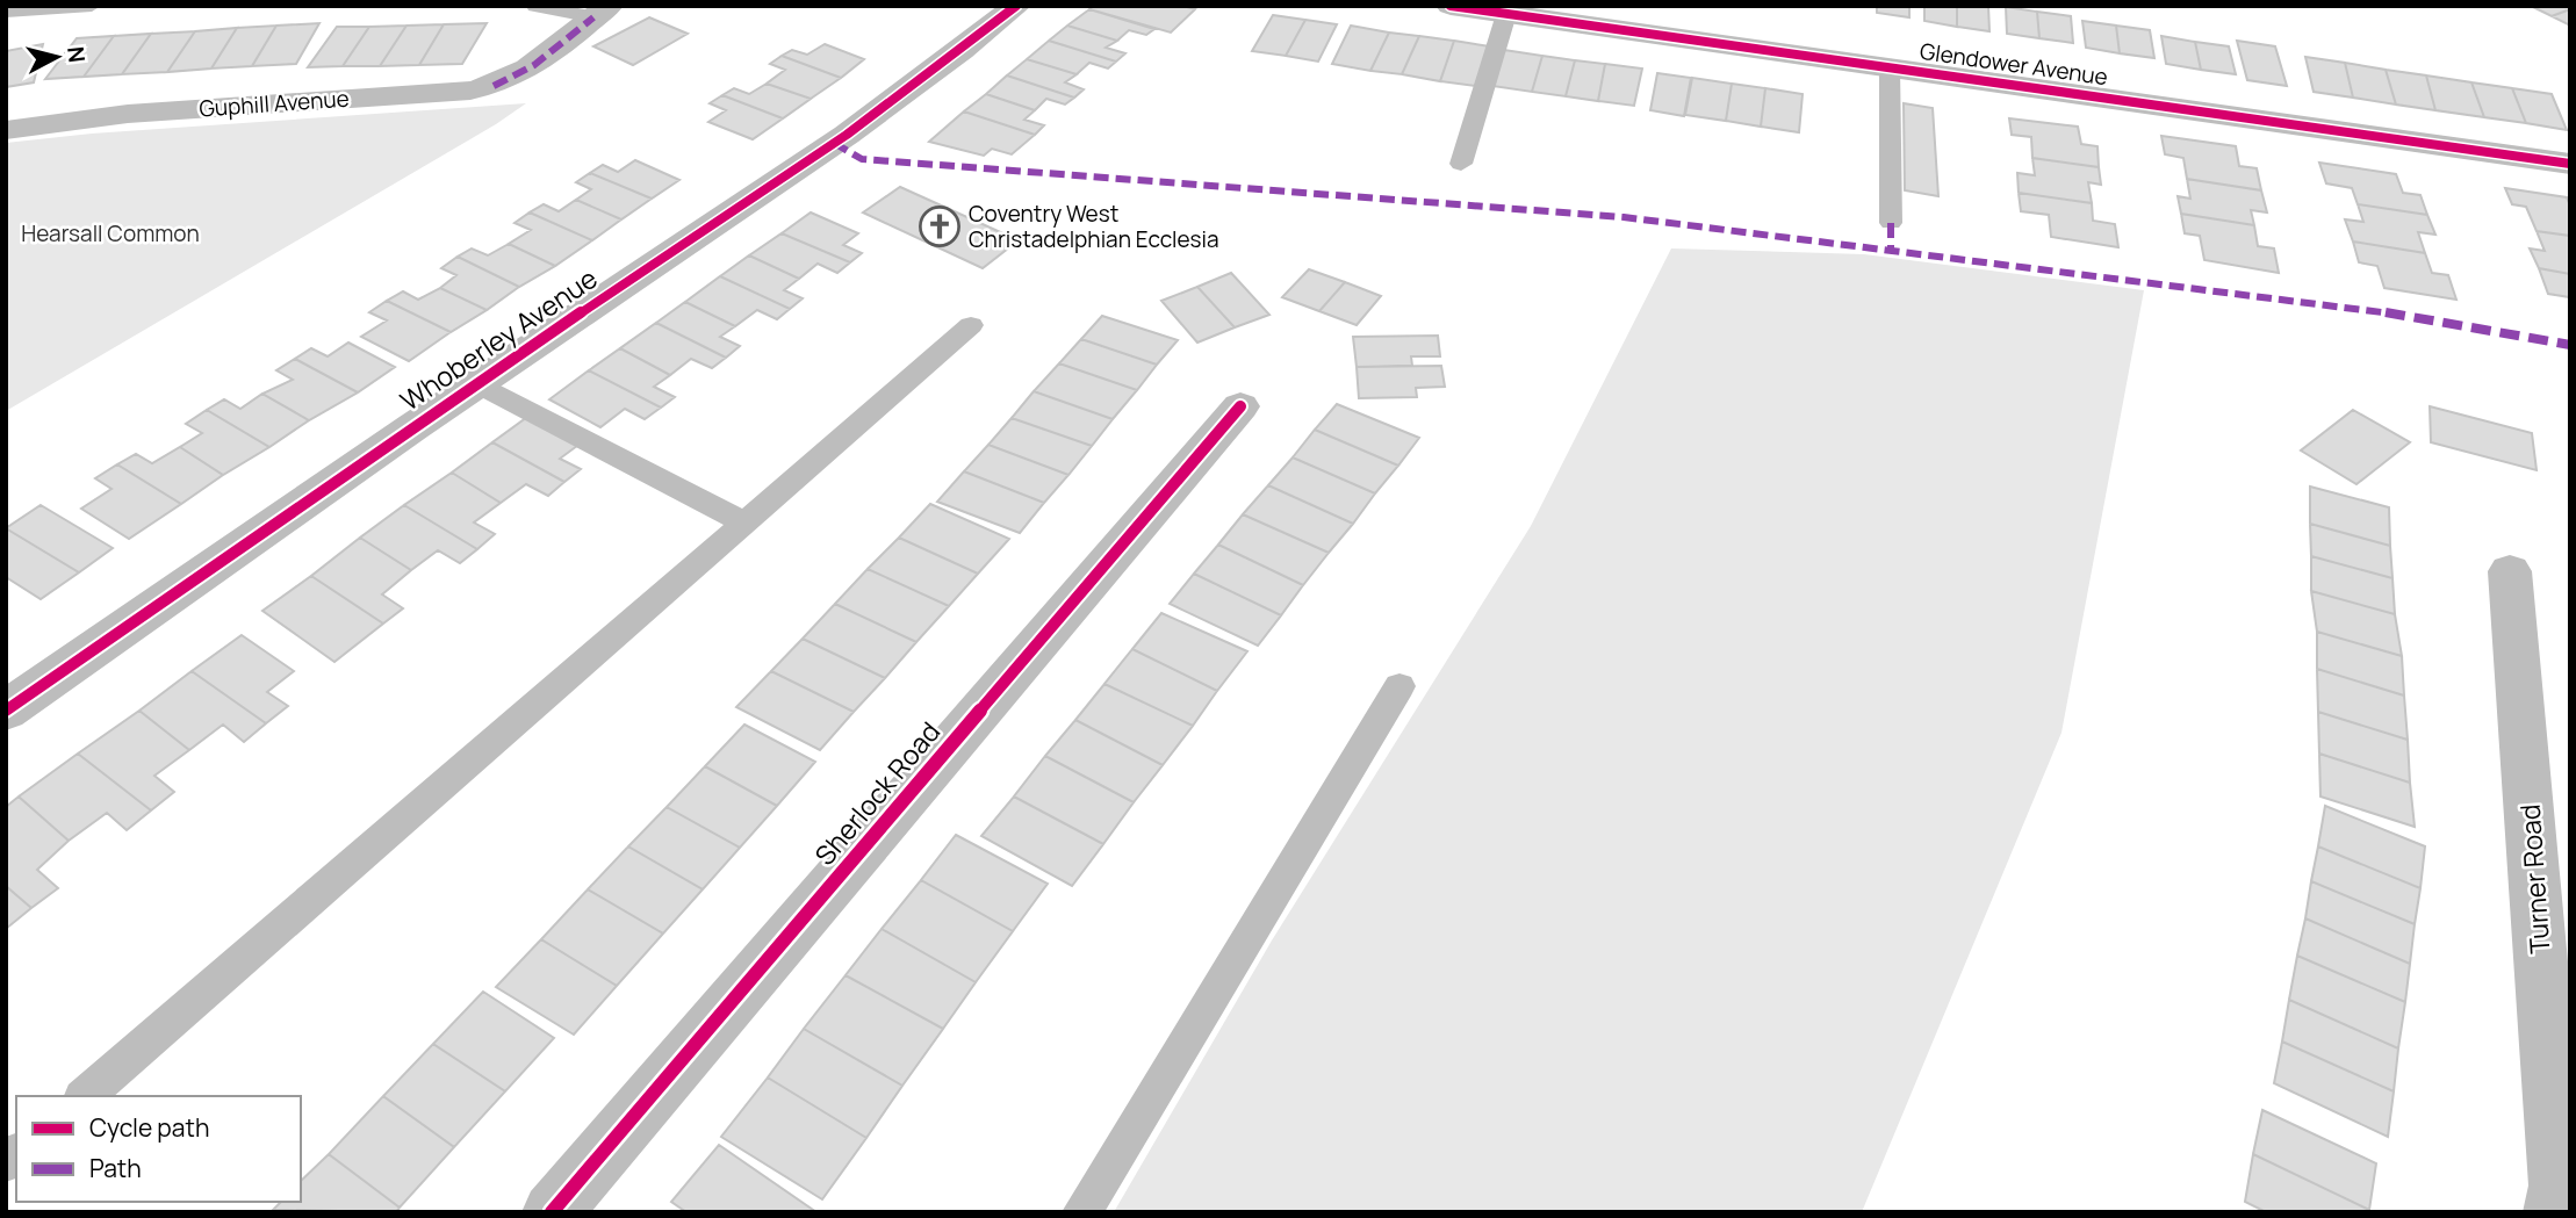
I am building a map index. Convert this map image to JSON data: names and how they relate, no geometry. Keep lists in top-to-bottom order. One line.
{"streets":{"street":["Glendower Avenue","Guphill Avenue","Whoberley Avenue","Sherlock Road","Turner Road"]},"parks":["Hearsall Common"],"places":{"church":["Coventry West Christadelphian Ecclesia"]},"legend":["Cycle path","Path"],"north":"right"}
